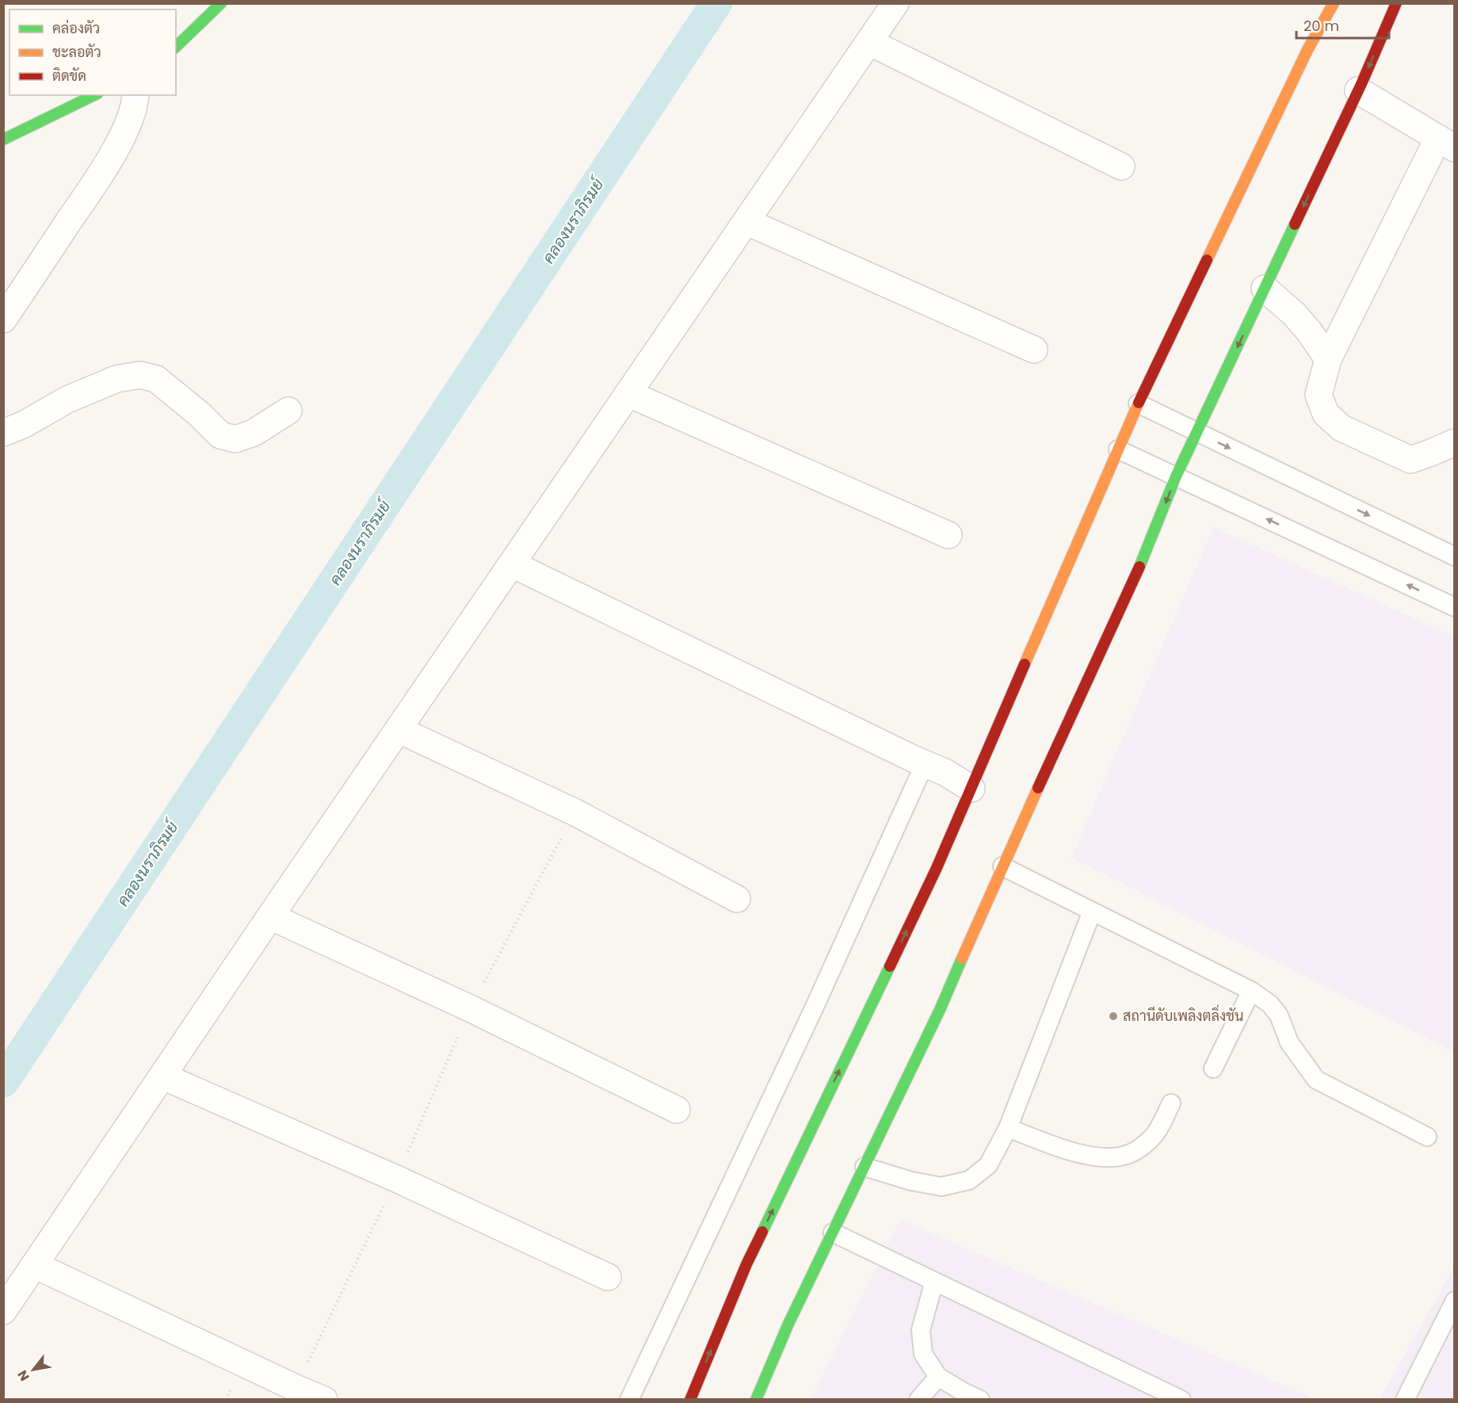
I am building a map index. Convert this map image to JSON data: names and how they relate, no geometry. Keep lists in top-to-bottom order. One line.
{"water":["คลองนราภิรมย์"],"places":["สถานีดับเพลิงตลิ่งชัน"],"legend":["คล่องตัว","ชะลอตัว","ติดขัด"],"scale_bar":"20 m","north":"bottom left"}
